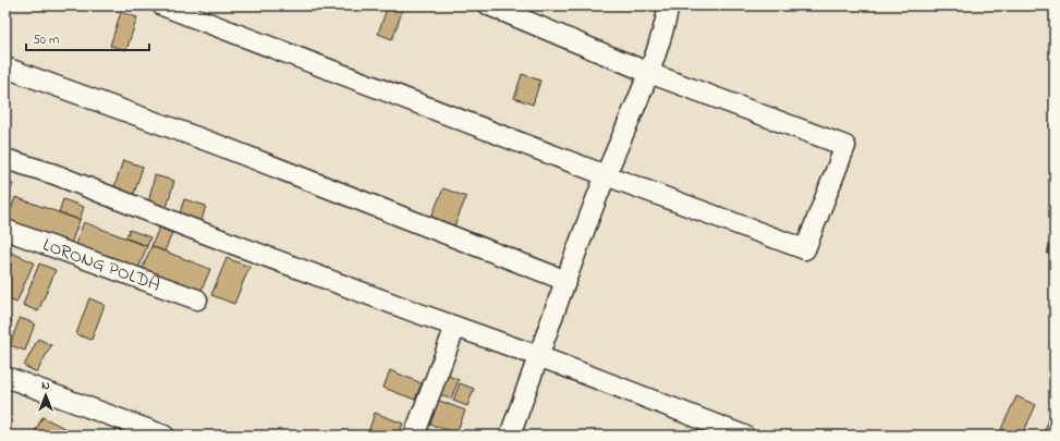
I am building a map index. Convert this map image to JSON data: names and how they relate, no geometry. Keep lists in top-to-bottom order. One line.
{"streets":{"street":["LORONG POLDA"]},"scale_bar":"50 m","north":"top"}
